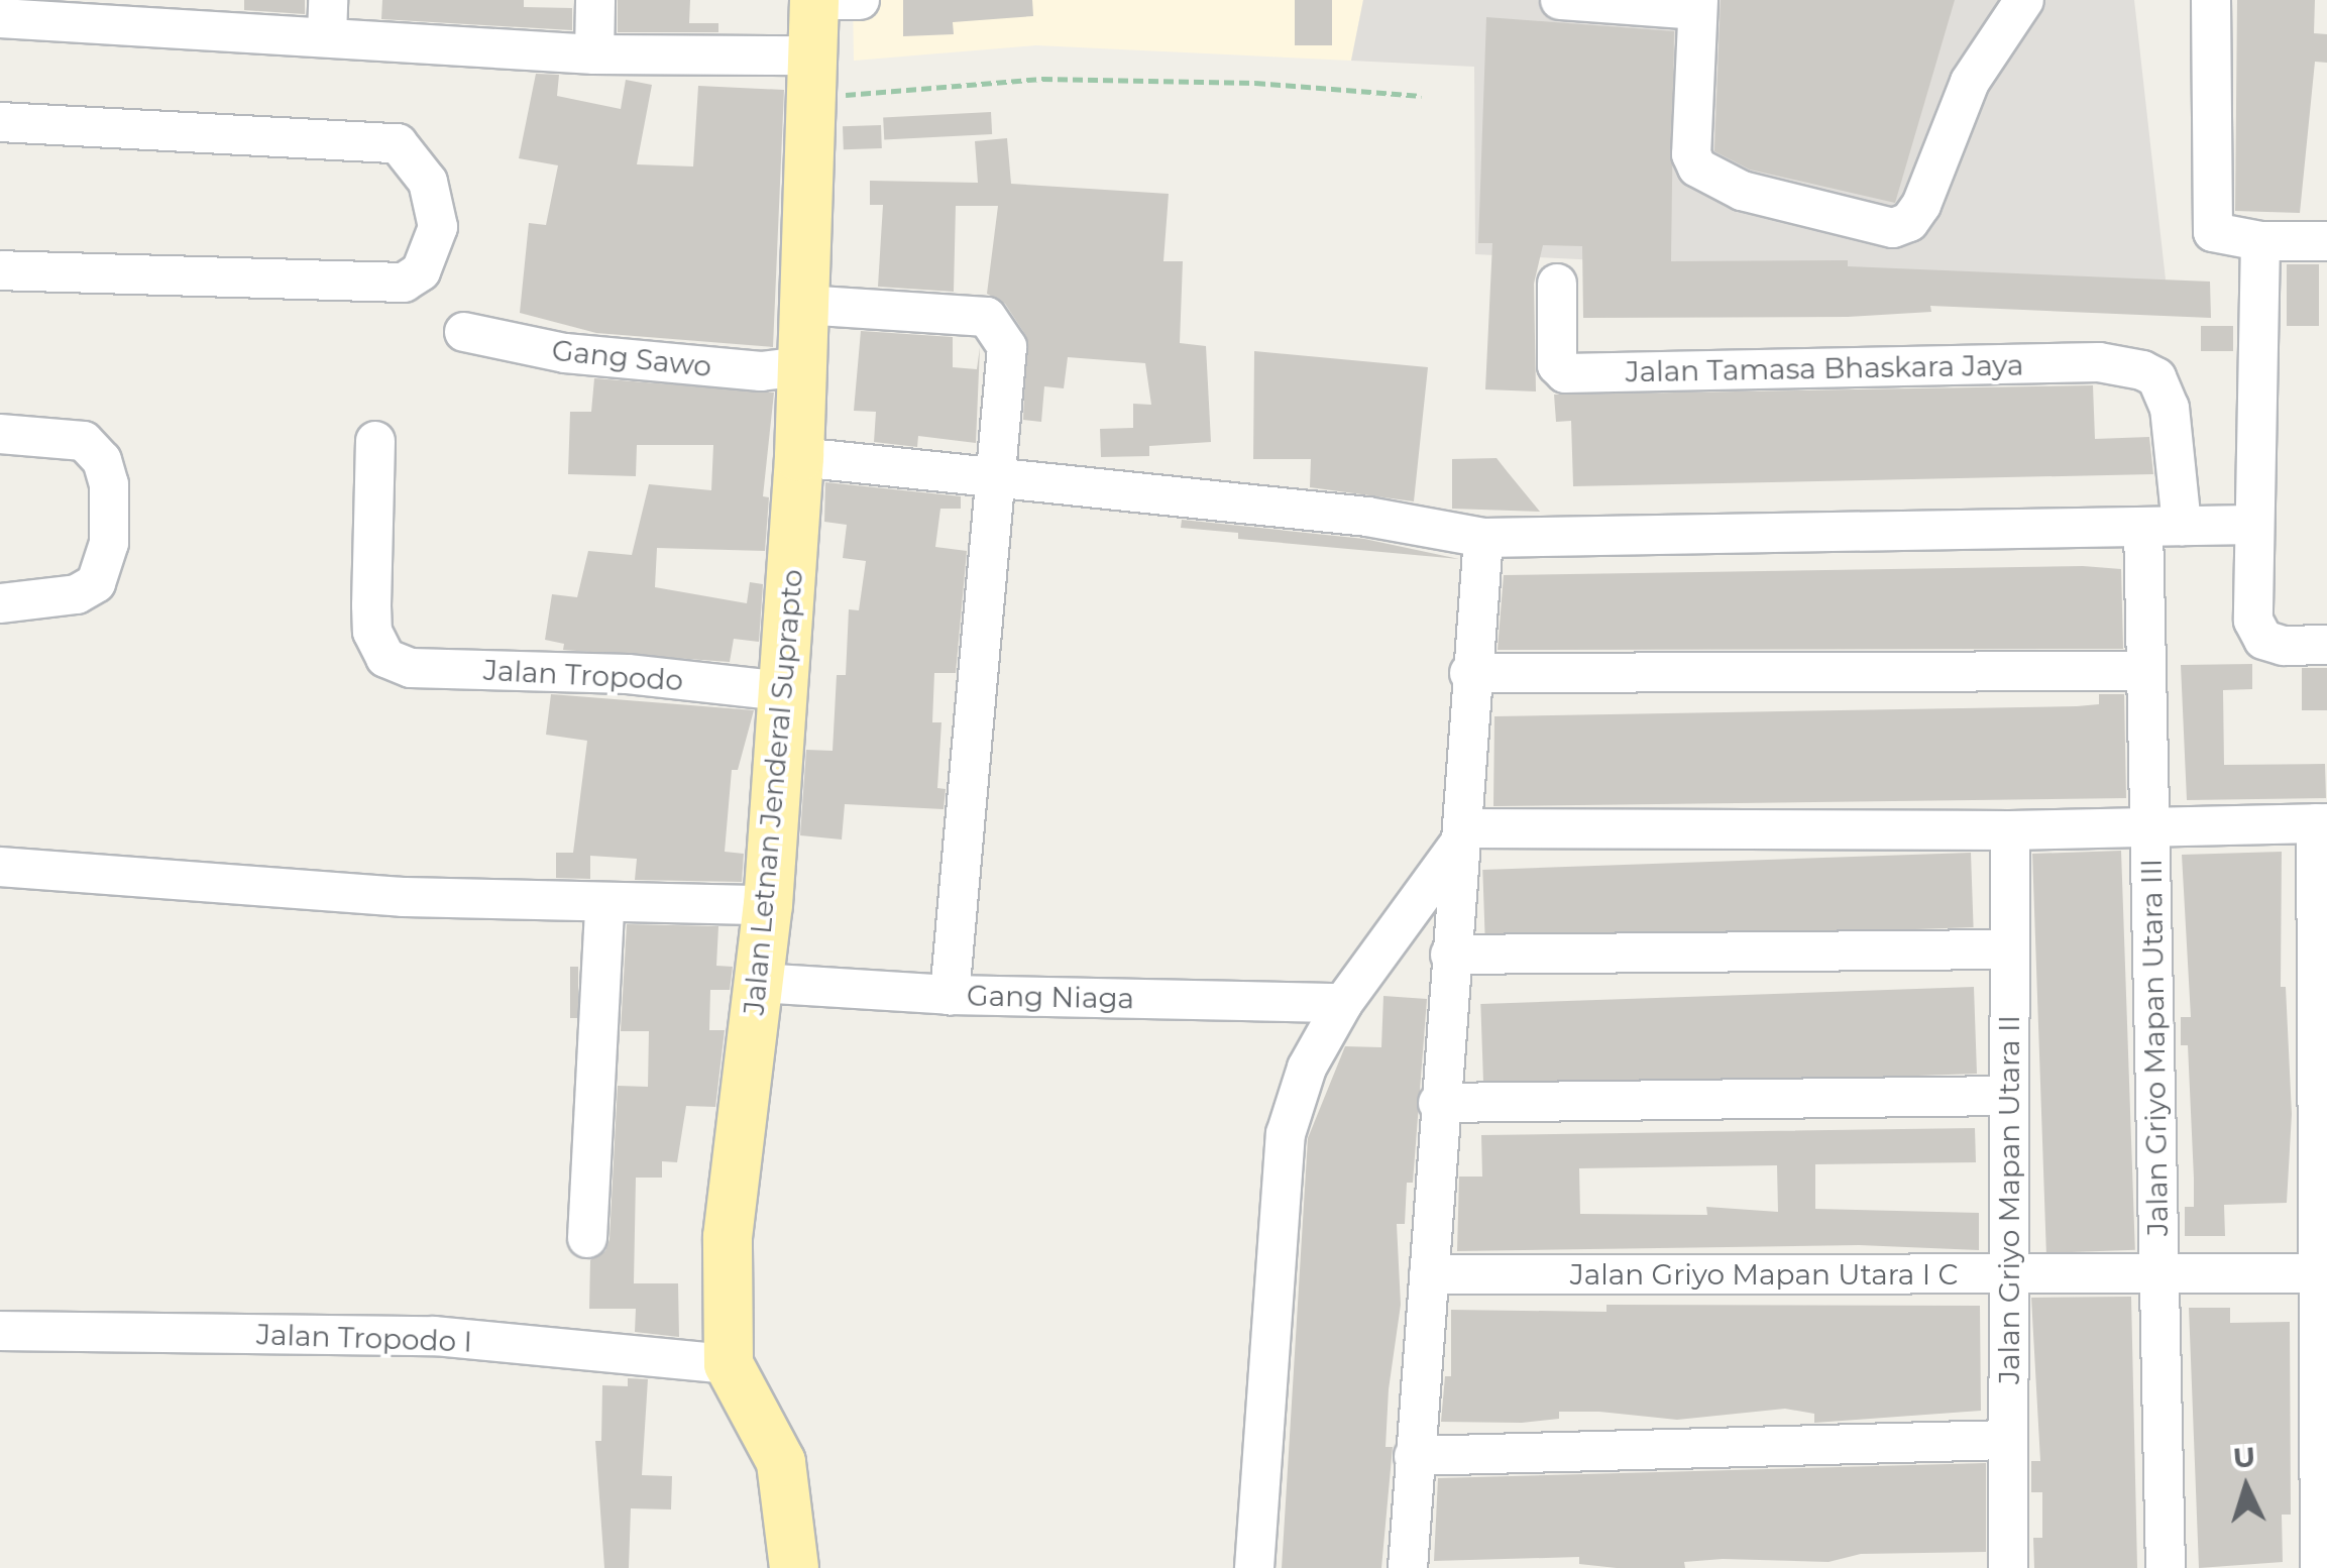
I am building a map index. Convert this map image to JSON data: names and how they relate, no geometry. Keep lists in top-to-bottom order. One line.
{"streets":{"main road":["Jalan Letnan Jenderal Suprapto"],"street":["Gang Sawo","Jalan Tamasa Bhaskara Jaya","Jalan Tropodo","Gang Niaga","Jalan Griyo Mapan Utara III","Jalan Griyo Mapan Utara II","Jalan Griyo Mapan Utara I C","Jalan Tropodo I"]},"crossings":[["Gang Sawo","Jalan Letnan Jenderal Suprapto"],["Jalan Tropodo","Jalan Letnan Jenderal Suprapto"],["Jalan Letnan Jenderal Suprapto","Gang Niaga"],["Jalan Letnan Jenderal Suprapto","Jalan Tropodo I"],["Jalan Griyo Mapan Utara III","Jalan Griyo Mapan Utara I C"],["Jalan Griyo Mapan Utara II","Jalan Griyo Mapan Utara I C"]],"north":"top"}
